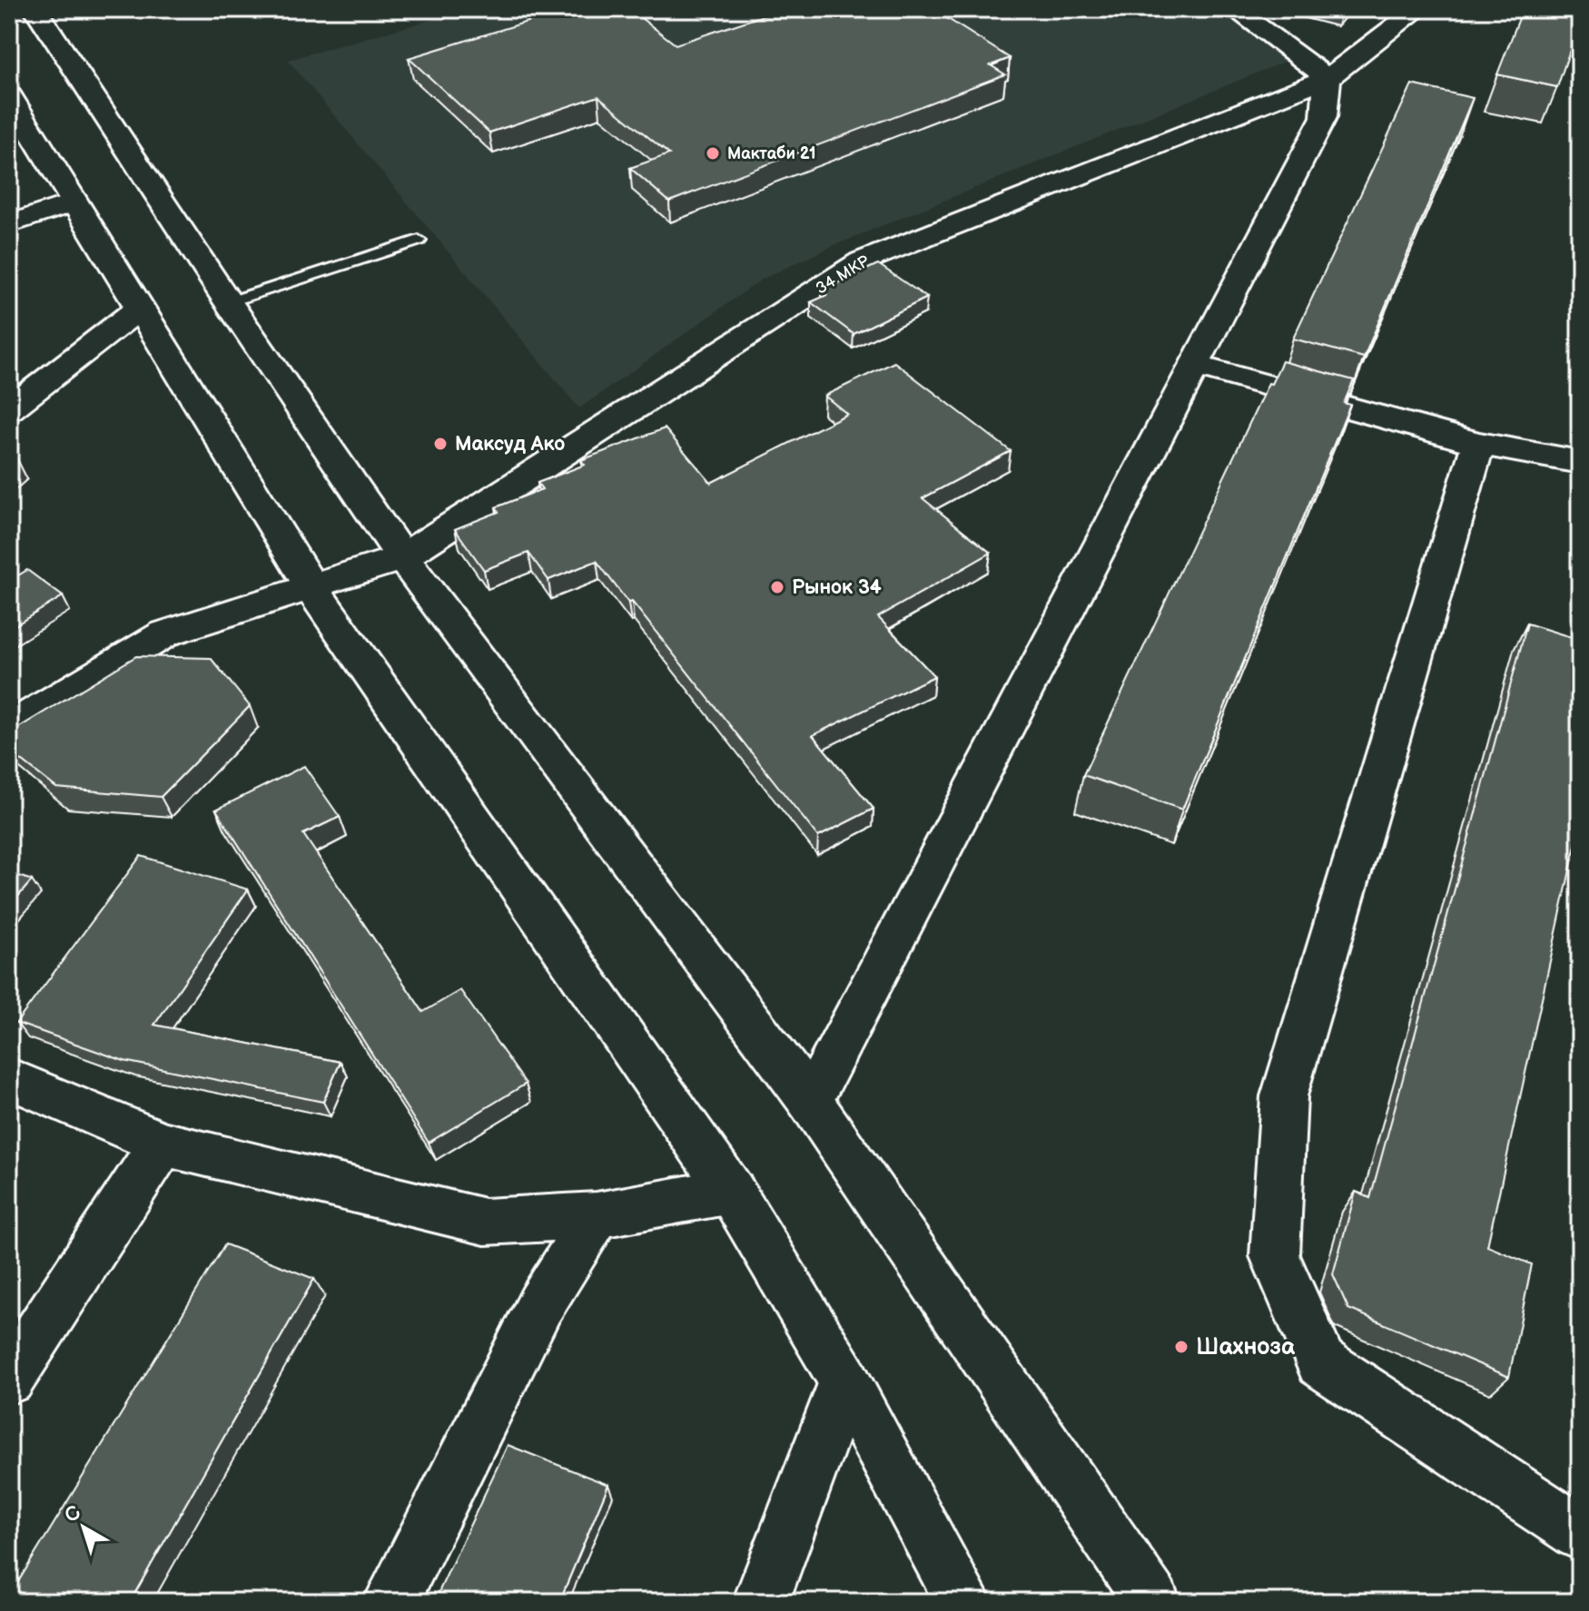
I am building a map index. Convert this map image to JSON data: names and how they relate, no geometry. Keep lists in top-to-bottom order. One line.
{"streets":{"street":["34 МКР"]},"places":["Мактаби 21","Максуд Ако","Рынок 34","Шахноза"],"north":"top left"}
